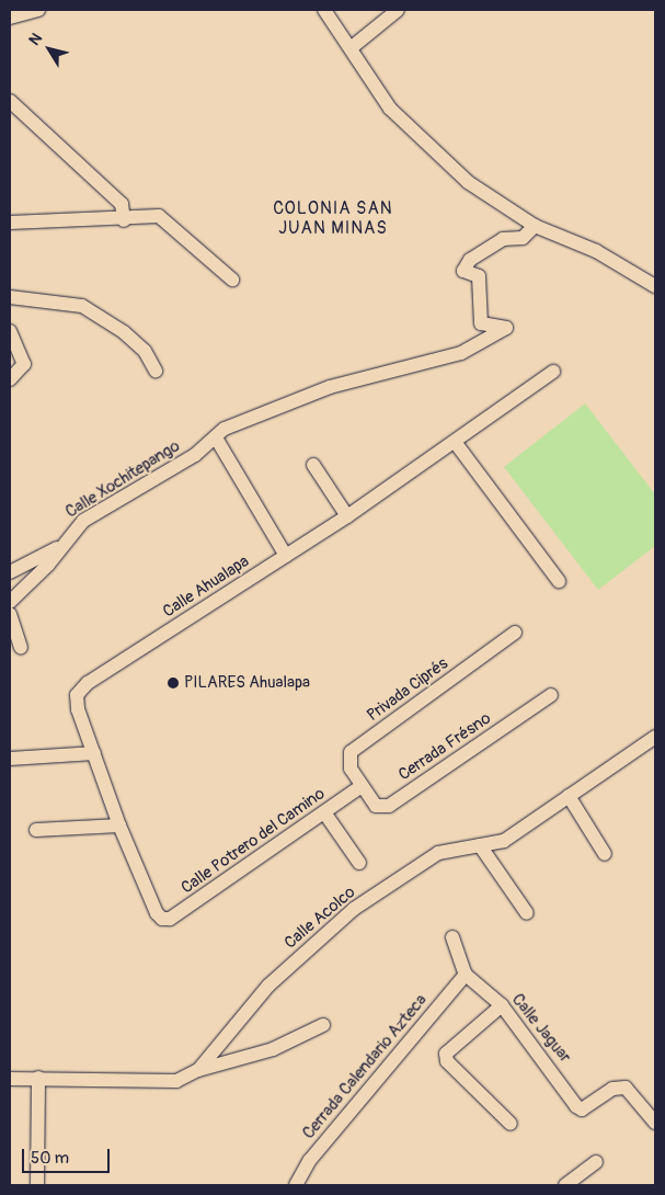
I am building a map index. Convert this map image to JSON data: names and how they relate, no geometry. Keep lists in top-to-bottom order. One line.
{"streets":{"street":["Calle Xochitepango","Calle Ahualapa","Privada Ciprés","Cerrada Frésno","Calle Potrero del Camino","Calle Acolco","Calle Jaguar","Cerrada Calendario Azteca"]},"crossings":[["Calle Ahualapa","Calle Potrero del Camino"],["Privada Ciprés","Cerrada Frésno"],["Privada Ciprés","Calle Potrero del Camino"],["Cerrada Frésno","Calle Potrero del Camino"],["Calle Jaguar","Cerrada Calendario Azteca"]],"districts":["COLONIA SAN JUAN MINAS"],"places":["PILARES Ahualapa"],"scale_bar":"50 m","north":"top left"}
